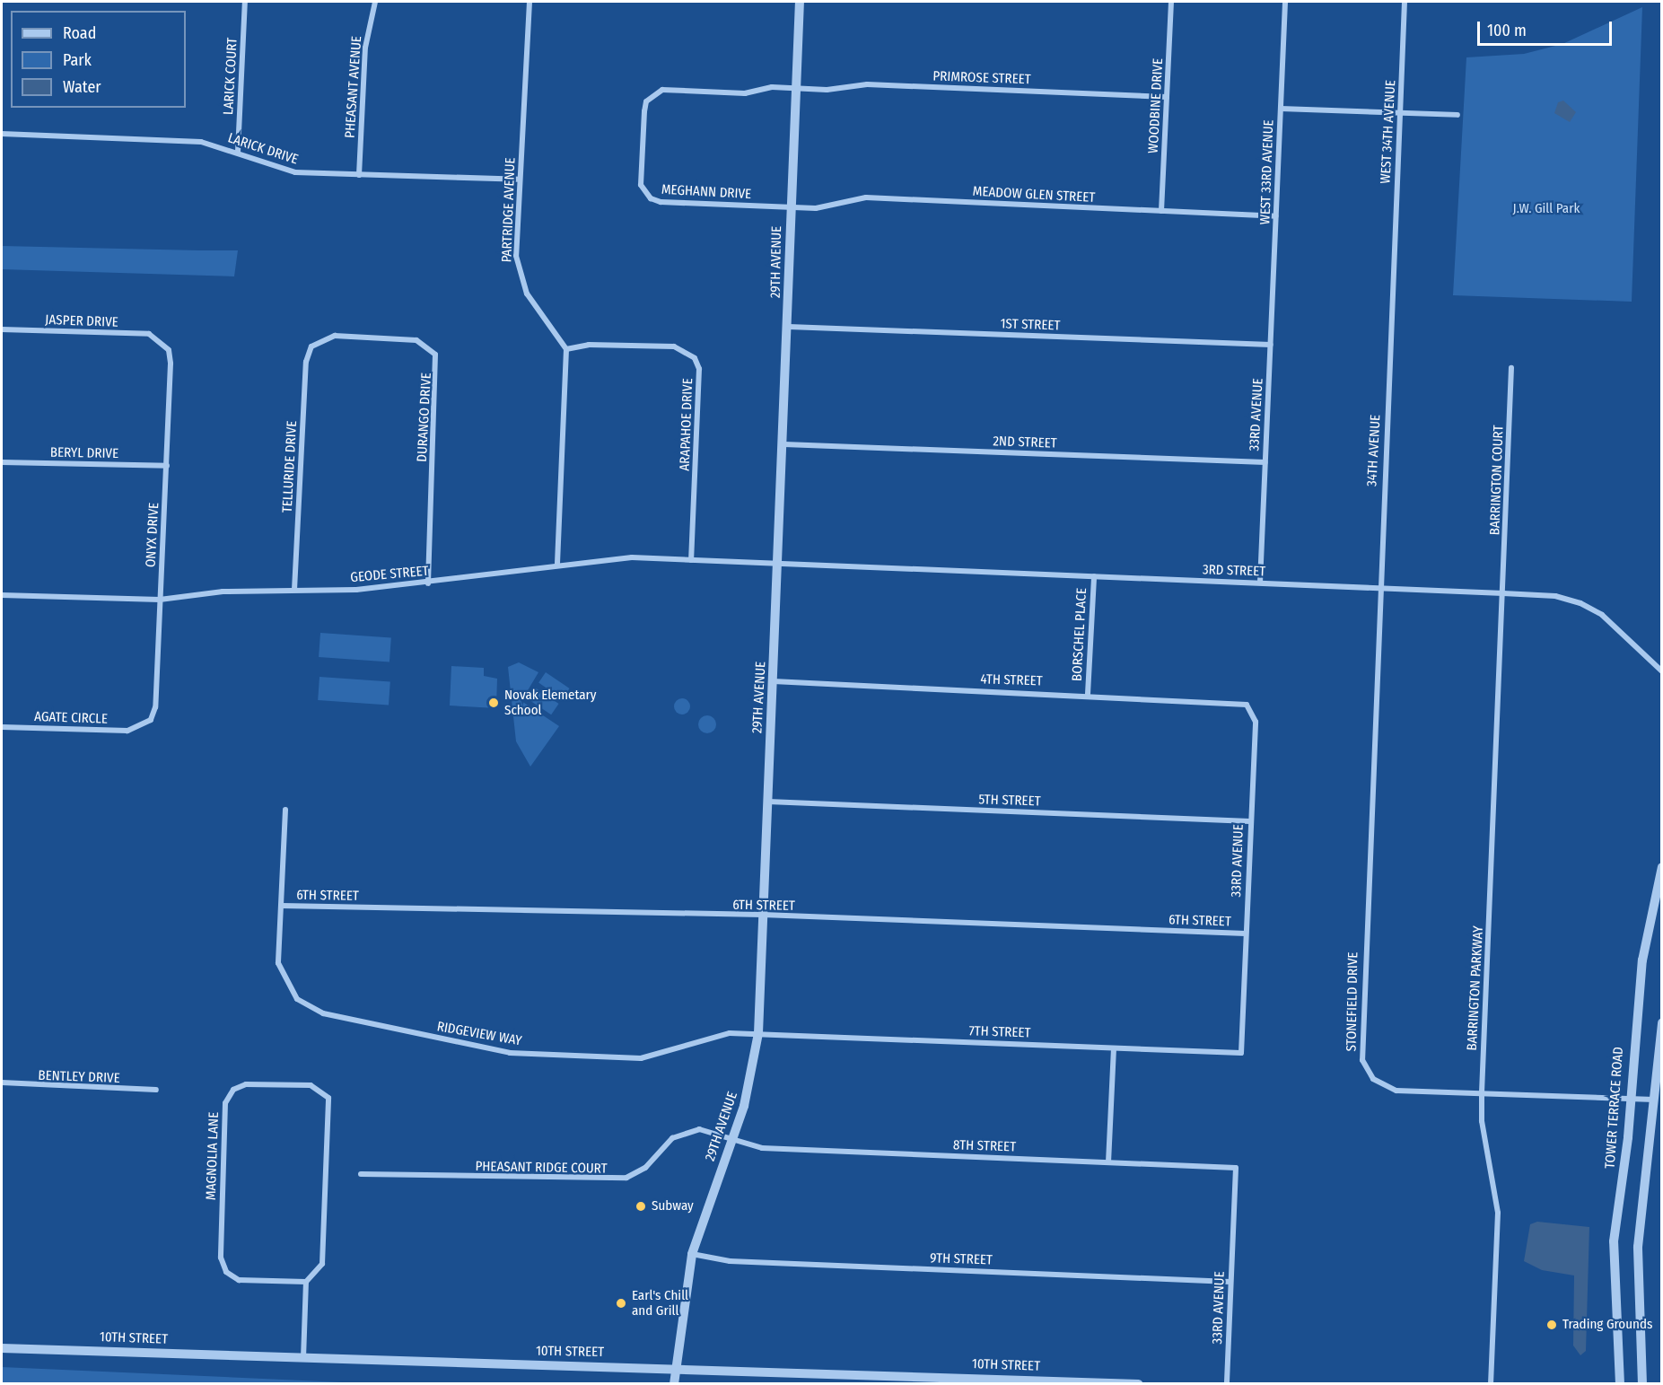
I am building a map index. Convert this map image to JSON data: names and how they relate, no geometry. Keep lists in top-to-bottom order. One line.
{"streets":{"street":["LARICK COURT","PRIMROSE STREET","PHEASANT AVENUE","WOODBINE DRIVE","WEST 34TH AVENUE","LARICK DRIVE","WEST 33RD AVENUE","MEGHANN DRIVE","MEADOW GLEN STREET","PARTRIDGE AVENUE","29TH AVENUE","JASPER DRIVE","1ST STREET","33RD AVENUE","DURANGO DRIVE","ARAPAHOE DRIVE","2ND STREET","34TH AVENUE","BERYL DRIVE","TELLURIDE DRIVE","BARRINGTON COURT","ONYX DRIVE","3RD STREET","GEODE STREET","BORSCHEL PLACE","4TH STREET","AGATE CIRCLE","5TH STREET","6TH STREET","BARRINGTON PARKWAY","STONEFIELD DRIVE","7TH STREET","RIDGEVIEW WAY","BENTLEY DRIVE","TOWER TERRACE ROAD","8TH STREET","MAGNOLIA LANE","PHEASANT RIDGE COURT","9TH STREET","10TH STREET"]},"crossings":[["LARICK COURT","LARICK DRIVE"],["PRIMROSE STREET","WOODBINE DRIVE"],["PRIMROSE STREET","MEGHANN DRIVE"],["PRIMROSE STREET","29TH AVENUE"],["PHEASANT AVENUE","LARICK DRIVE"],["WOODBINE DRIVE","MEADOW GLEN STREET"],["WEST 34TH AVENUE","34TH AVENUE"],["LARICK DRIVE","PARTRIDGE AVENUE"],["WEST 33RD AVENUE","MEADOW GLEN STREET"],["WEST 33RD AVENUE","1ST STREET"],["WEST 33RD AVENUE","33RD AVENUE"],["MEGHANN DRIVE","MEADOW GLEN STREET"],["MEGHANN DRIVE","29TH AVENUE"],["MEADOW GLEN STREET","29TH AVENUE"],["PARTRIDGE AVENUE","ARAPAHOE DRIVE"],["29TH AVENUE","1ST STREET"],["29TH AVENUE","2ND STREET"],["29TH AVENUE","3RD STREET"],["29TH AVENUE","GEODE STREET"],["29TH AVENUE","4TH STREET"],["29TH AVENUE","5TH STREET"],["29TH AVENUE","6TH STREET"],["29TH AVENUE","7TH STREET"],["29TH AVENUE","RIDGEVIEW WAY"],["29TH AVENUE","8TH STREET"],["29TH AVENUE","PHEASANT RIDGE COURT"],["29TH AVENUE","9TH STREET"],["29TH AVENUE","10TH STREET"],["JASPER DRIVE","ONYX DRIVE"],["1ST STREET","33RD AVENUE"],["33RD AVENUE","2ND STREET"],["33RD AVENUE","3RD STREET"],["33RD AVENUE","4TH STREET"],["33RD AVENUE","5TH STREET"],["33RD AVENUE","6TH STREET"],["33RD AVENUE","7TH STREET"],["33RD AVENUE","8TH STREET"],["33RD AVENUE","9TH STREET"],["DURANGO DRIVE","TELLURIDE DRIVE"],["DURANGO DRIVE","GEODE STREET"],["ARAPAHOE DRIVE","GEODE STREET"],["34TH AVENUE","3RD STREET"],["34TH AVENUE","STONEFIELD DRIVE"],["BERYL DRIVE","ONYX DRIVE"],["TELLURIDE DRIVE","GEODE STREET"],["BARRINGTON COURT","3RD STREET"],["BARRINGTON COURT","BARRINGTON PARKWAY"],["ONYX DRIVE","GEODE STREET"],["ONYX DRIVE","AGATE CIRCLE"],["3RD STREET","GEODE STREET"],["3RD STREET","BORSCHEL PLACE"],["3RD STREET","BARRINGTON PARKWAY"],["BORSCHEL PLACE","4TH STREET"],["6TH STREET","RIDGEVIEW WAY"],["BARRINGTON PARKWAY","STONEFIELD DRIVE"],["STONEFIELD DRIVE","TOWER TERRACE ROAD"],["7TH STREET","RIDGEVIEW WAY"],["8TH STREET","PHEASANT RIDGE COURT"]],"parks":["J.W. Gill Park"],"places":["Novak Elemetary School","Subway","Earl's Chill and Grill","Trading Grounds"],"legend":["Road","Park","Water"],"scale_bar":"100 m"}
